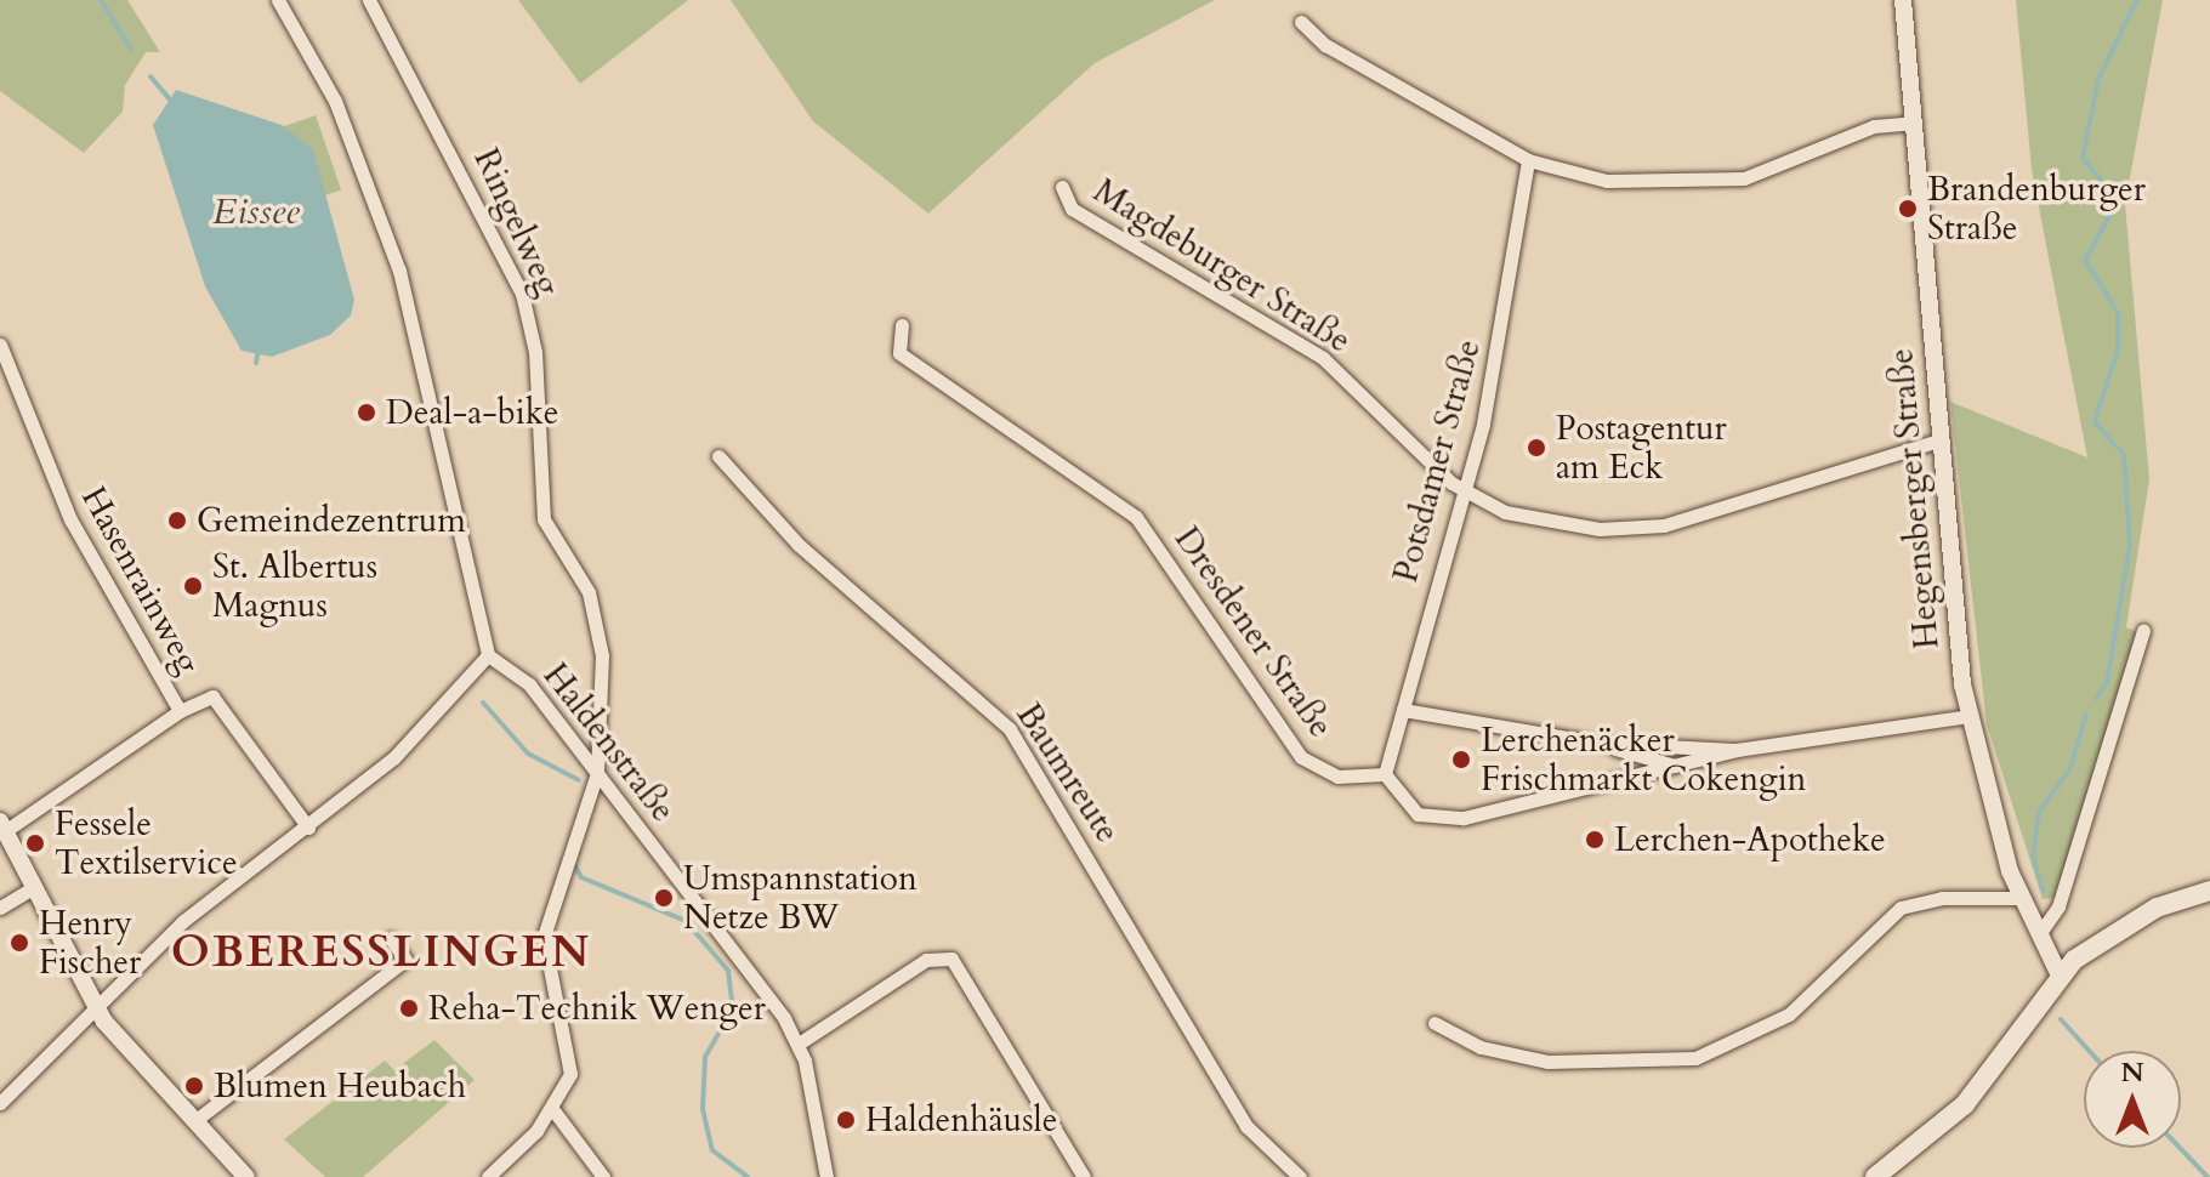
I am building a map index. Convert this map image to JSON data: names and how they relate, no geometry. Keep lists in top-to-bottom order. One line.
{"streets":{"street":["Ringelweg","Magdeburger Straße","Potsdamer Straße","Hegensberger Straße","Hasenrainweg","Dresdener Straße","Haldenstraße","Baumreute"]},"crossings":[["Ringelweg","Haldenstraße"],["Magdeburger Straße","Potsdamer Straße"],["Magdeburger Straße","Hegensberger Straße"],["Potsdamer Straße","Dresdener Straße"]],"districts":["OBERESSLINGEN"],"water":["Eissee"],"places":["Brandenburger Straße","Deal-a-bike","Postagentur am Eck","Gemeindezentrum","St. Albertus Magnus","Lerchenäcker Frischmarkt Cokengin","Lerchen-Apotheke","Fessele Textilservice","Umspannstation Netze BW","Henry Fischer","Reha-Technik Wenger","Blumen Heubach","Haldenhäusle"],"north":"top"}
